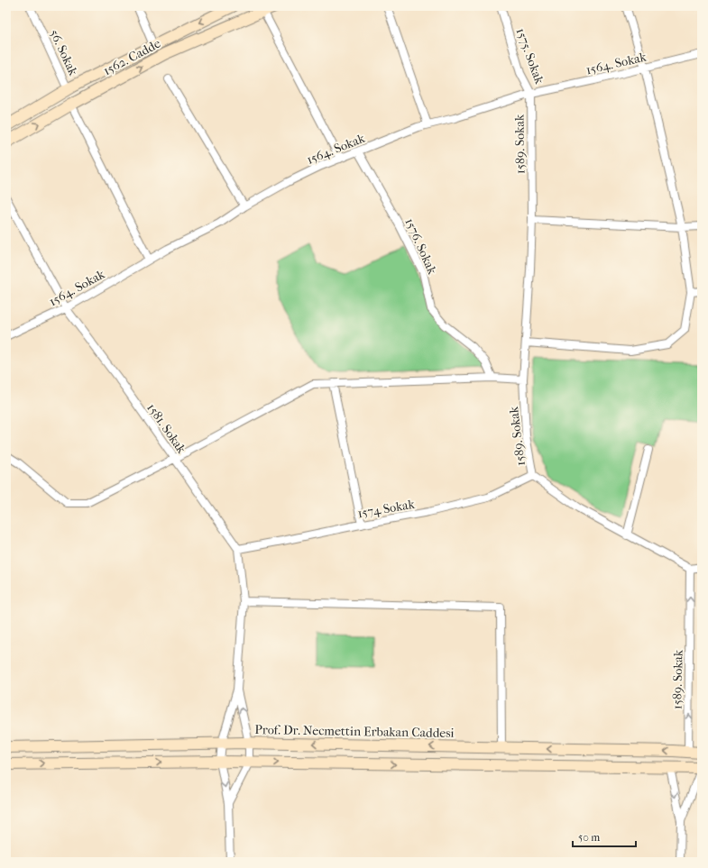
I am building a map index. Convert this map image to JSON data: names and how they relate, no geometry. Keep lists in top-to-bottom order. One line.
{"streets":{"main road":["1562. Cadde","Prof. Dr. Necmettin Erbakan Caddesi"],"street":["56. Sokak","1575. Sokak","1564. Sokak","1589. Sokak","1576. Sokak","1581. Sokak","1574 Sokak"]},"crossings":[["56. Sokak","1562. Cadde"],["1575. Sokak","1564. Sokak"],["1575. Sokak","1589. Sokak"],["1564. Sokak","1589. Sokak"],["1564. Sokak","1576. Sokak"],["1564. Sokak","1581. Sokak"],["1589. Sokak","1574 Sokak"],["1589. Sokak","Prof. Dr. Necmettin Erbakan Caddesi"],["1581. Sokak","1574 Sokak"]],"scale_bar":"50 m"}
